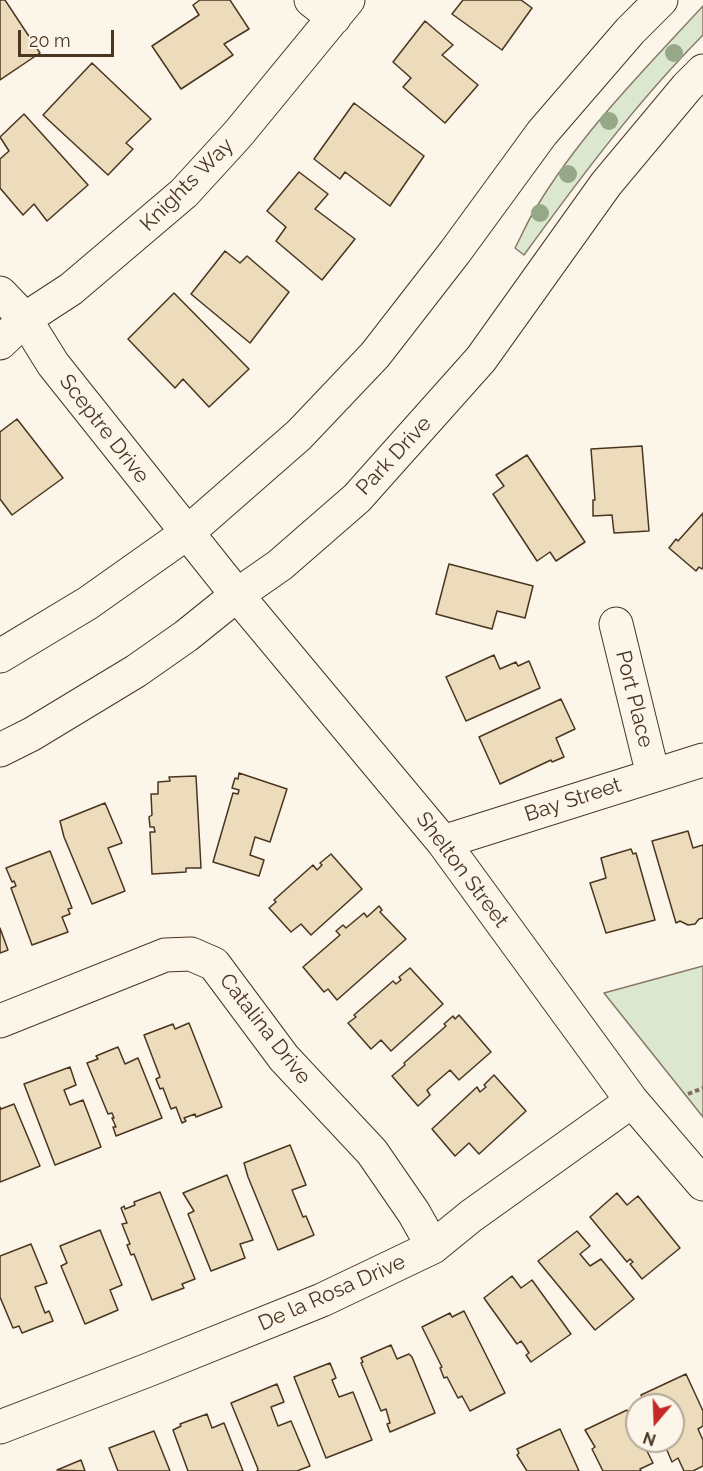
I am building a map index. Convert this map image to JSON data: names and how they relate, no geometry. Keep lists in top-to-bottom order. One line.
{"streets":{"street":["Knights Way","Sceptre Drive","Park Drive","Port Place","Bay Street","Shelton Street","Catalina Drive","De la Rosa Drive"]},"crossings":[["Knights Way","Sceptre Drive"],["Sceptre Drive","Shelton Street"],["Park Drive","Shelton Street"],["Port Place","Bay Street"],["Bay Street","Shelton Street"],["Shelton Street","De la Rosa Drive"],["Catalina Drive","De la Rosa Drive"]],"scale_bar":"20 m","north":"bottom"}
